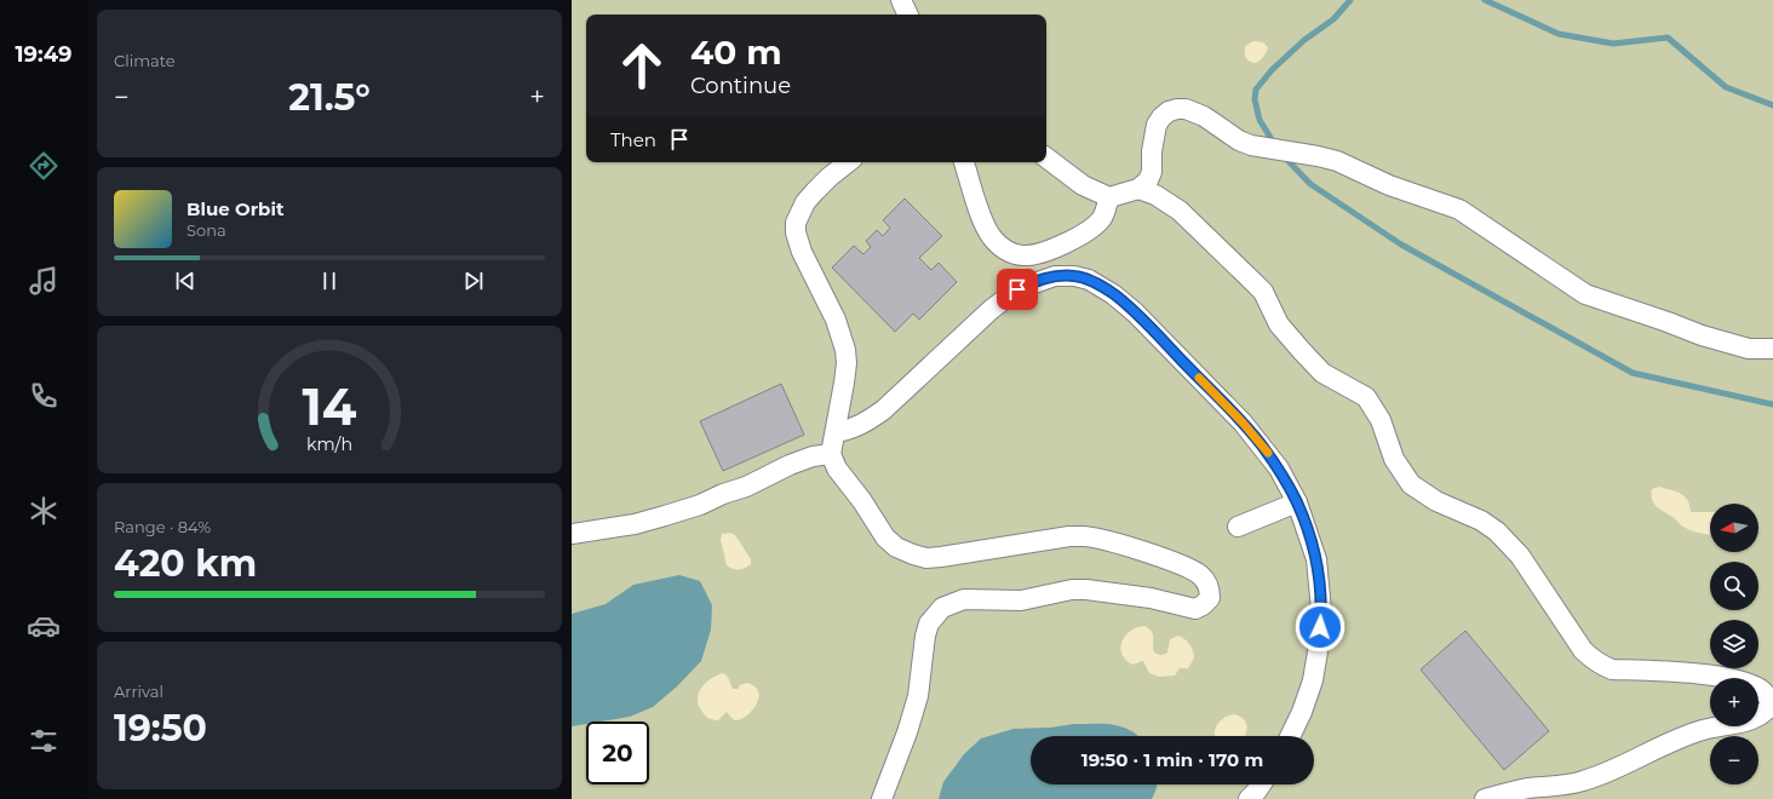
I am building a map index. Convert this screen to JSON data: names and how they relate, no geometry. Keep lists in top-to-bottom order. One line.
{"north":"left","page":{"tabs":"19:49","tile":["Climate",["Range · 84%","420 km"],["Arrival","19:50"]],"turn":["40 m","Continue"],"heat":["−","21.5°","+"],"then":"Then","song":["Blue Orbit","Sona"],"map_buttons":["+","−"],"limit":"20","trip":"19:50 · 1 min · 170 m","gauge":["14","km/h"]}}
